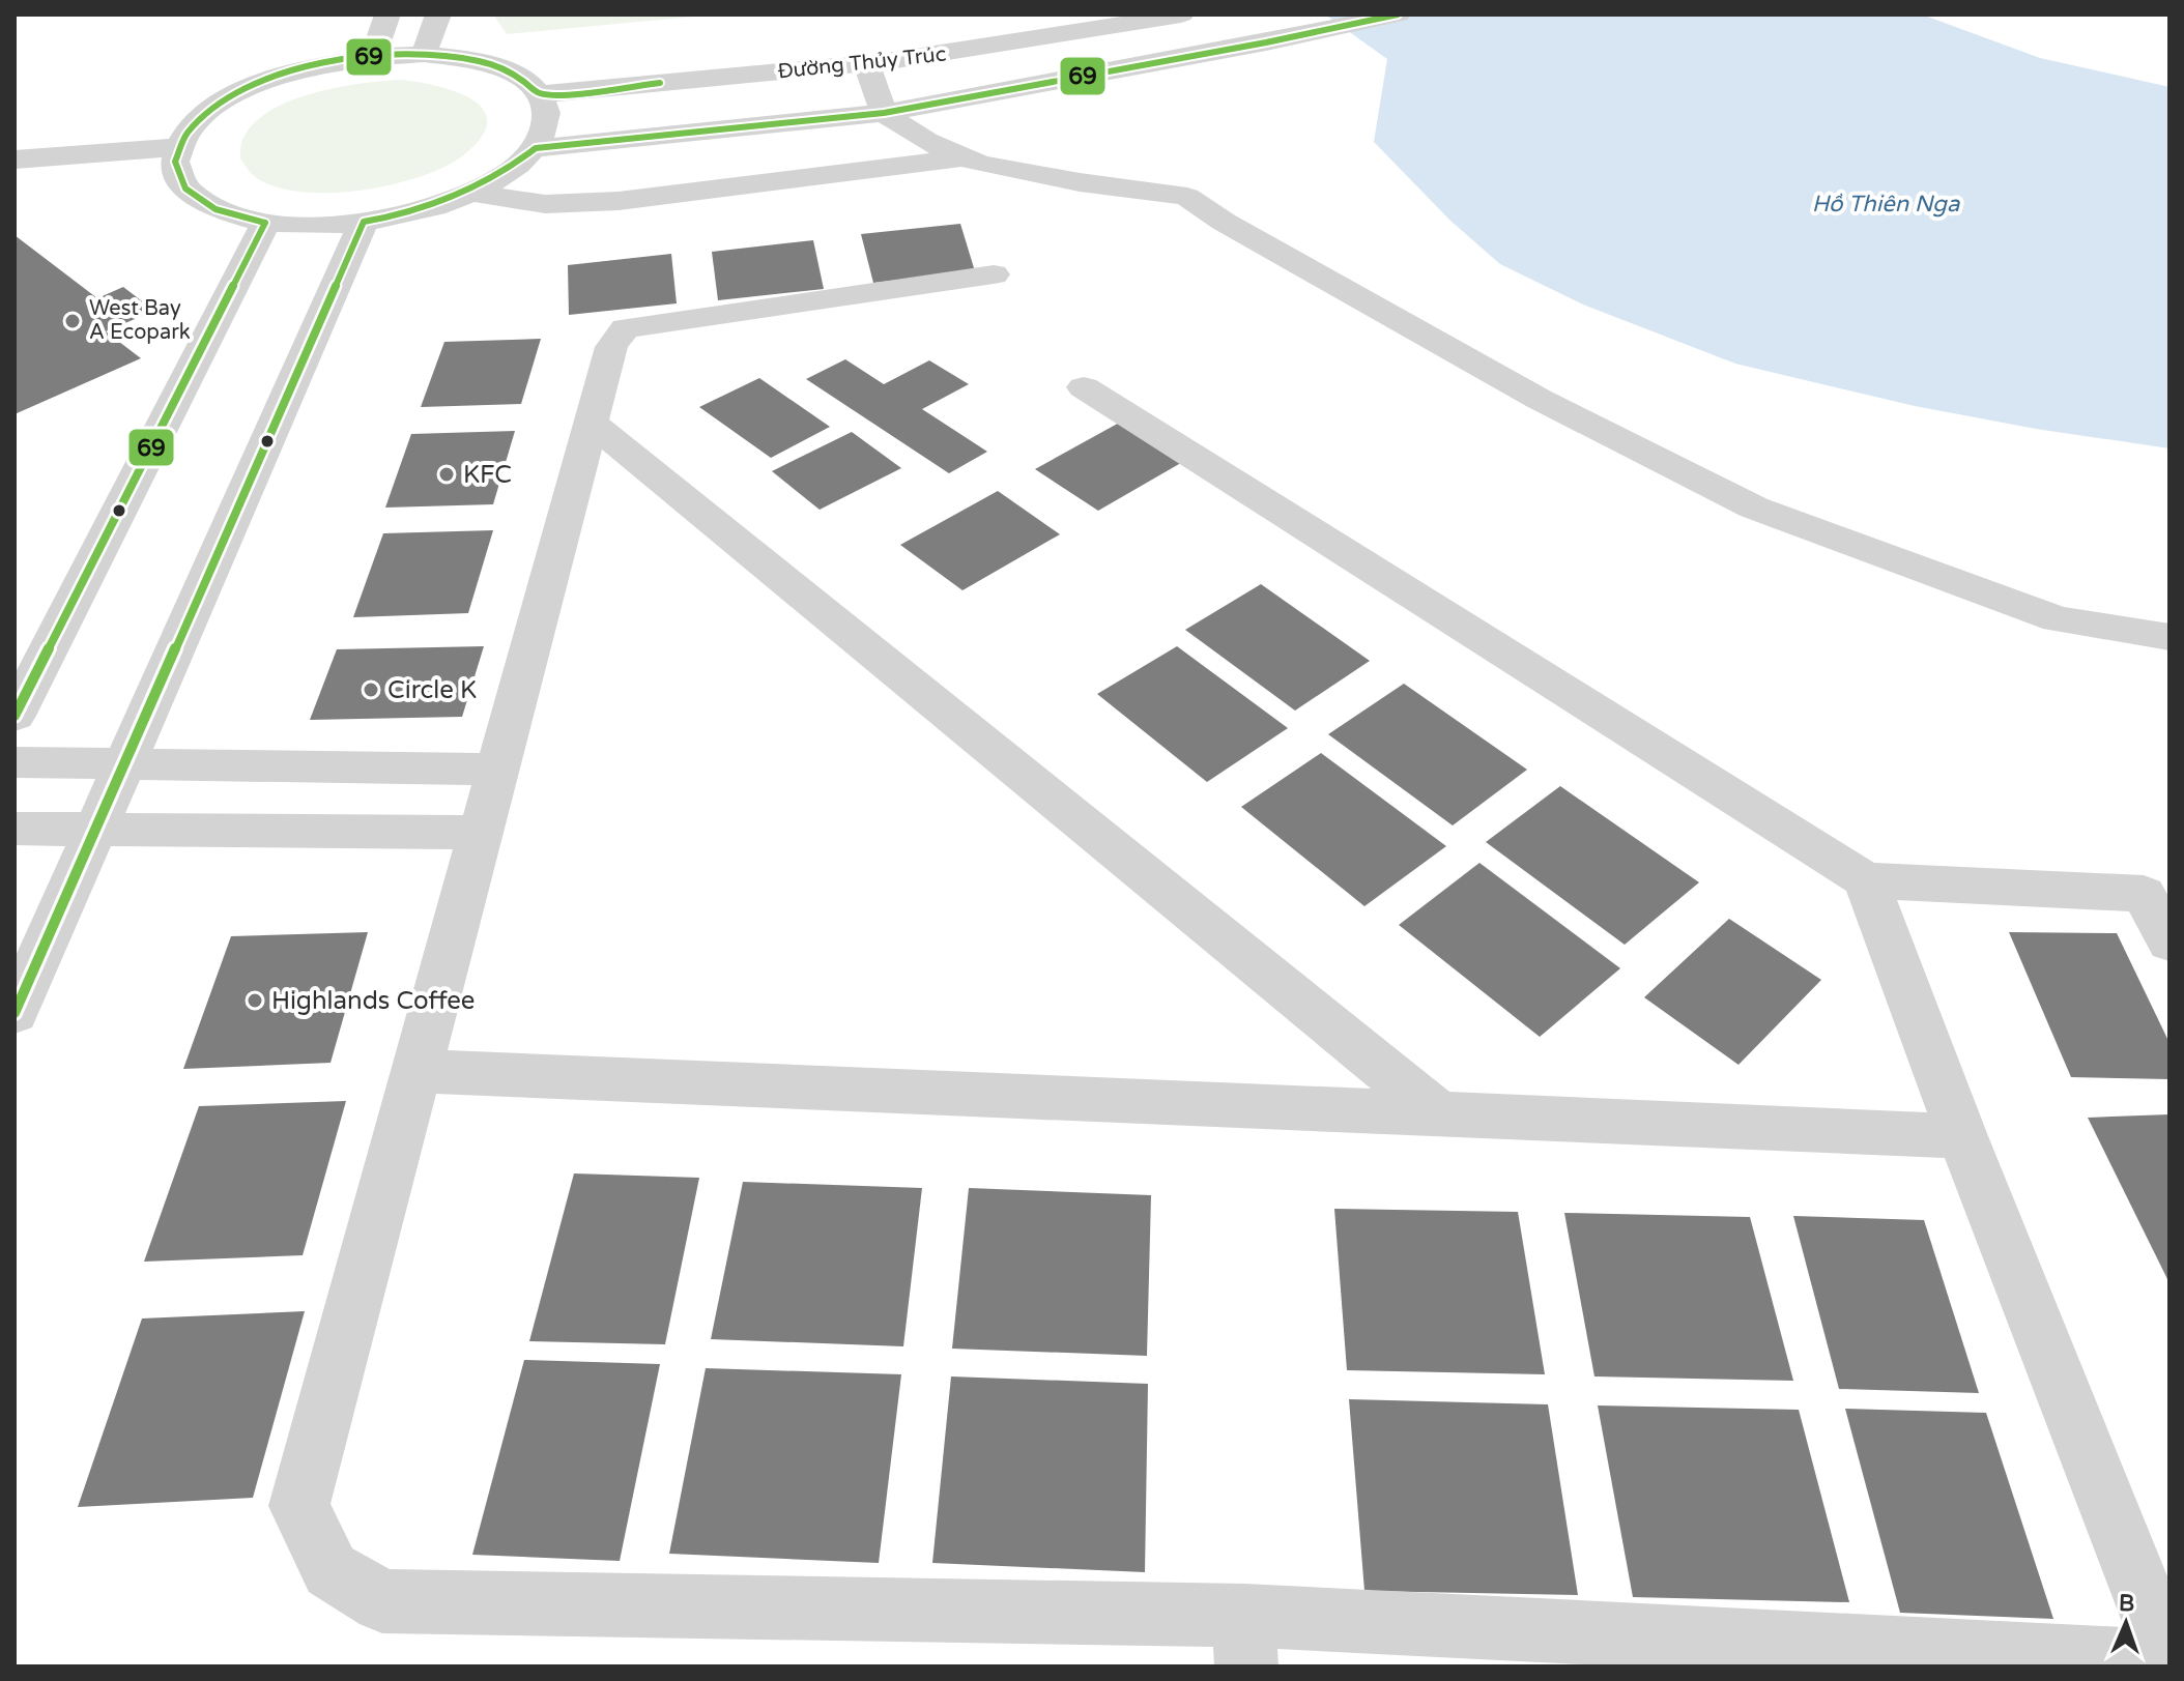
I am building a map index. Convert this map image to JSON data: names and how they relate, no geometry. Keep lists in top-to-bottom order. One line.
{"streets":{"street":["Đường Thủy Trúc"]},"water":["Hồ Thiên Nga"],"places":["West Bay A Ecopark","KFC","Circle K","Highlands Coffee"],"lines":["transit line 69"],"north":"top"}
